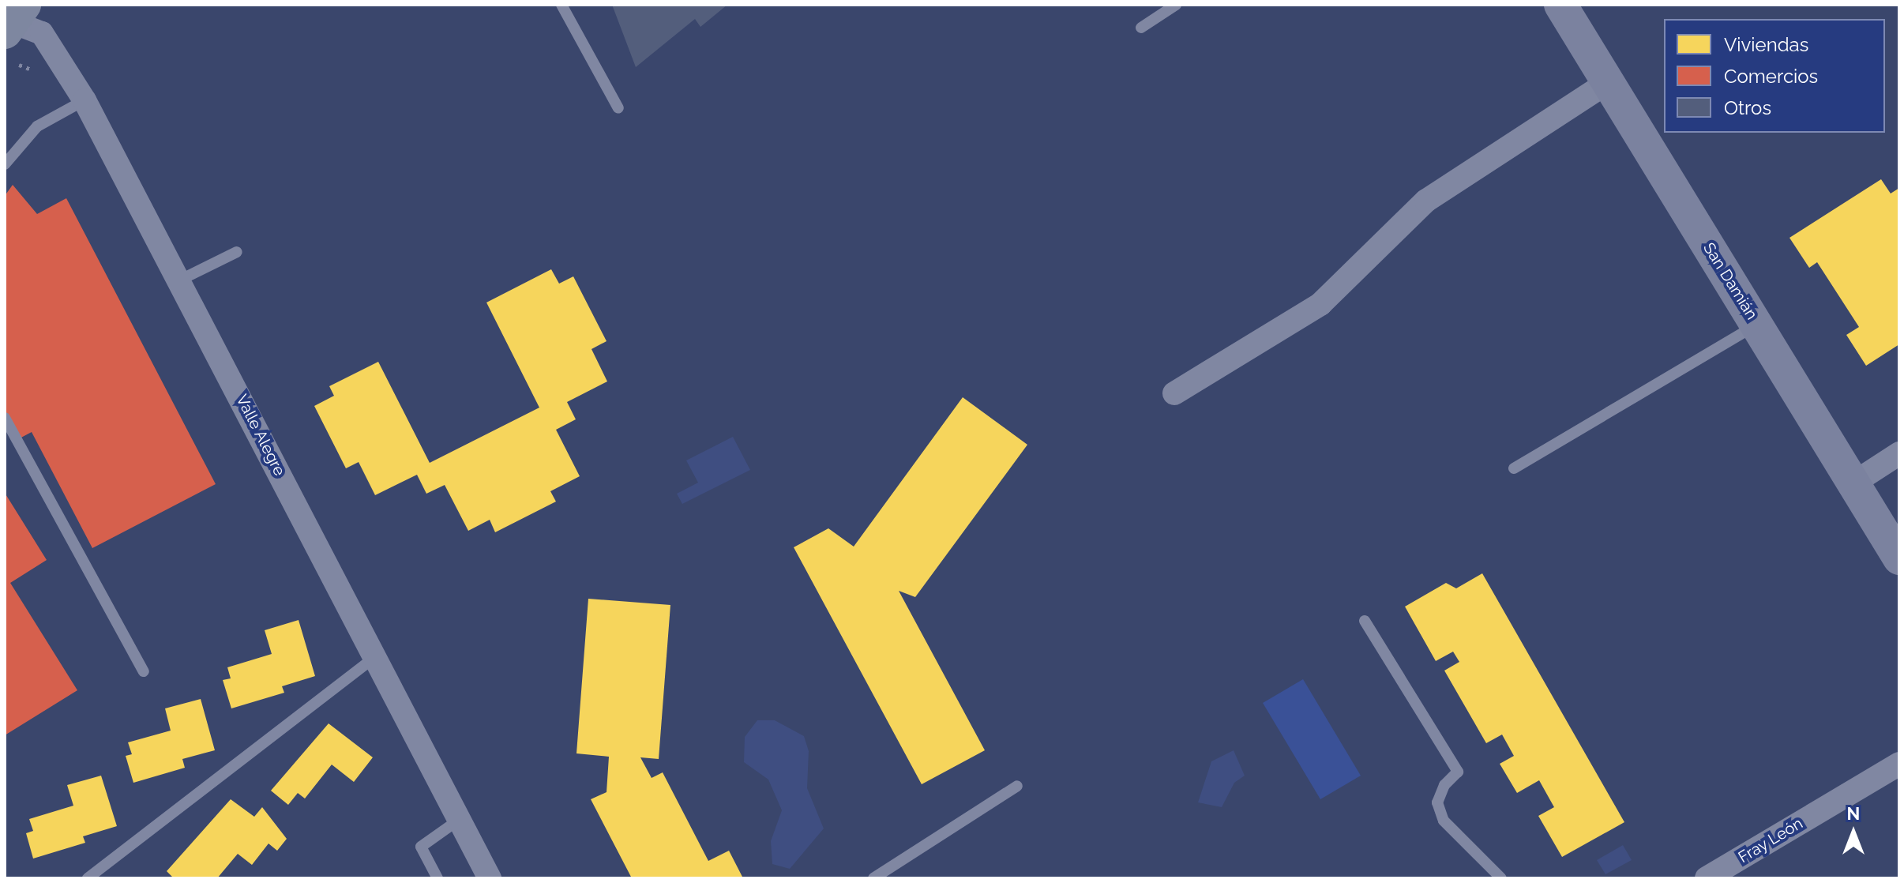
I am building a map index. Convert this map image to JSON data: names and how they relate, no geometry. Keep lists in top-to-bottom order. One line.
{"streets":{"main road":["San Damián"],"street":["Valle Alegre","Fray León"]},"legend":["Viviendas","Comercios","Otros"],"north":"top"}
